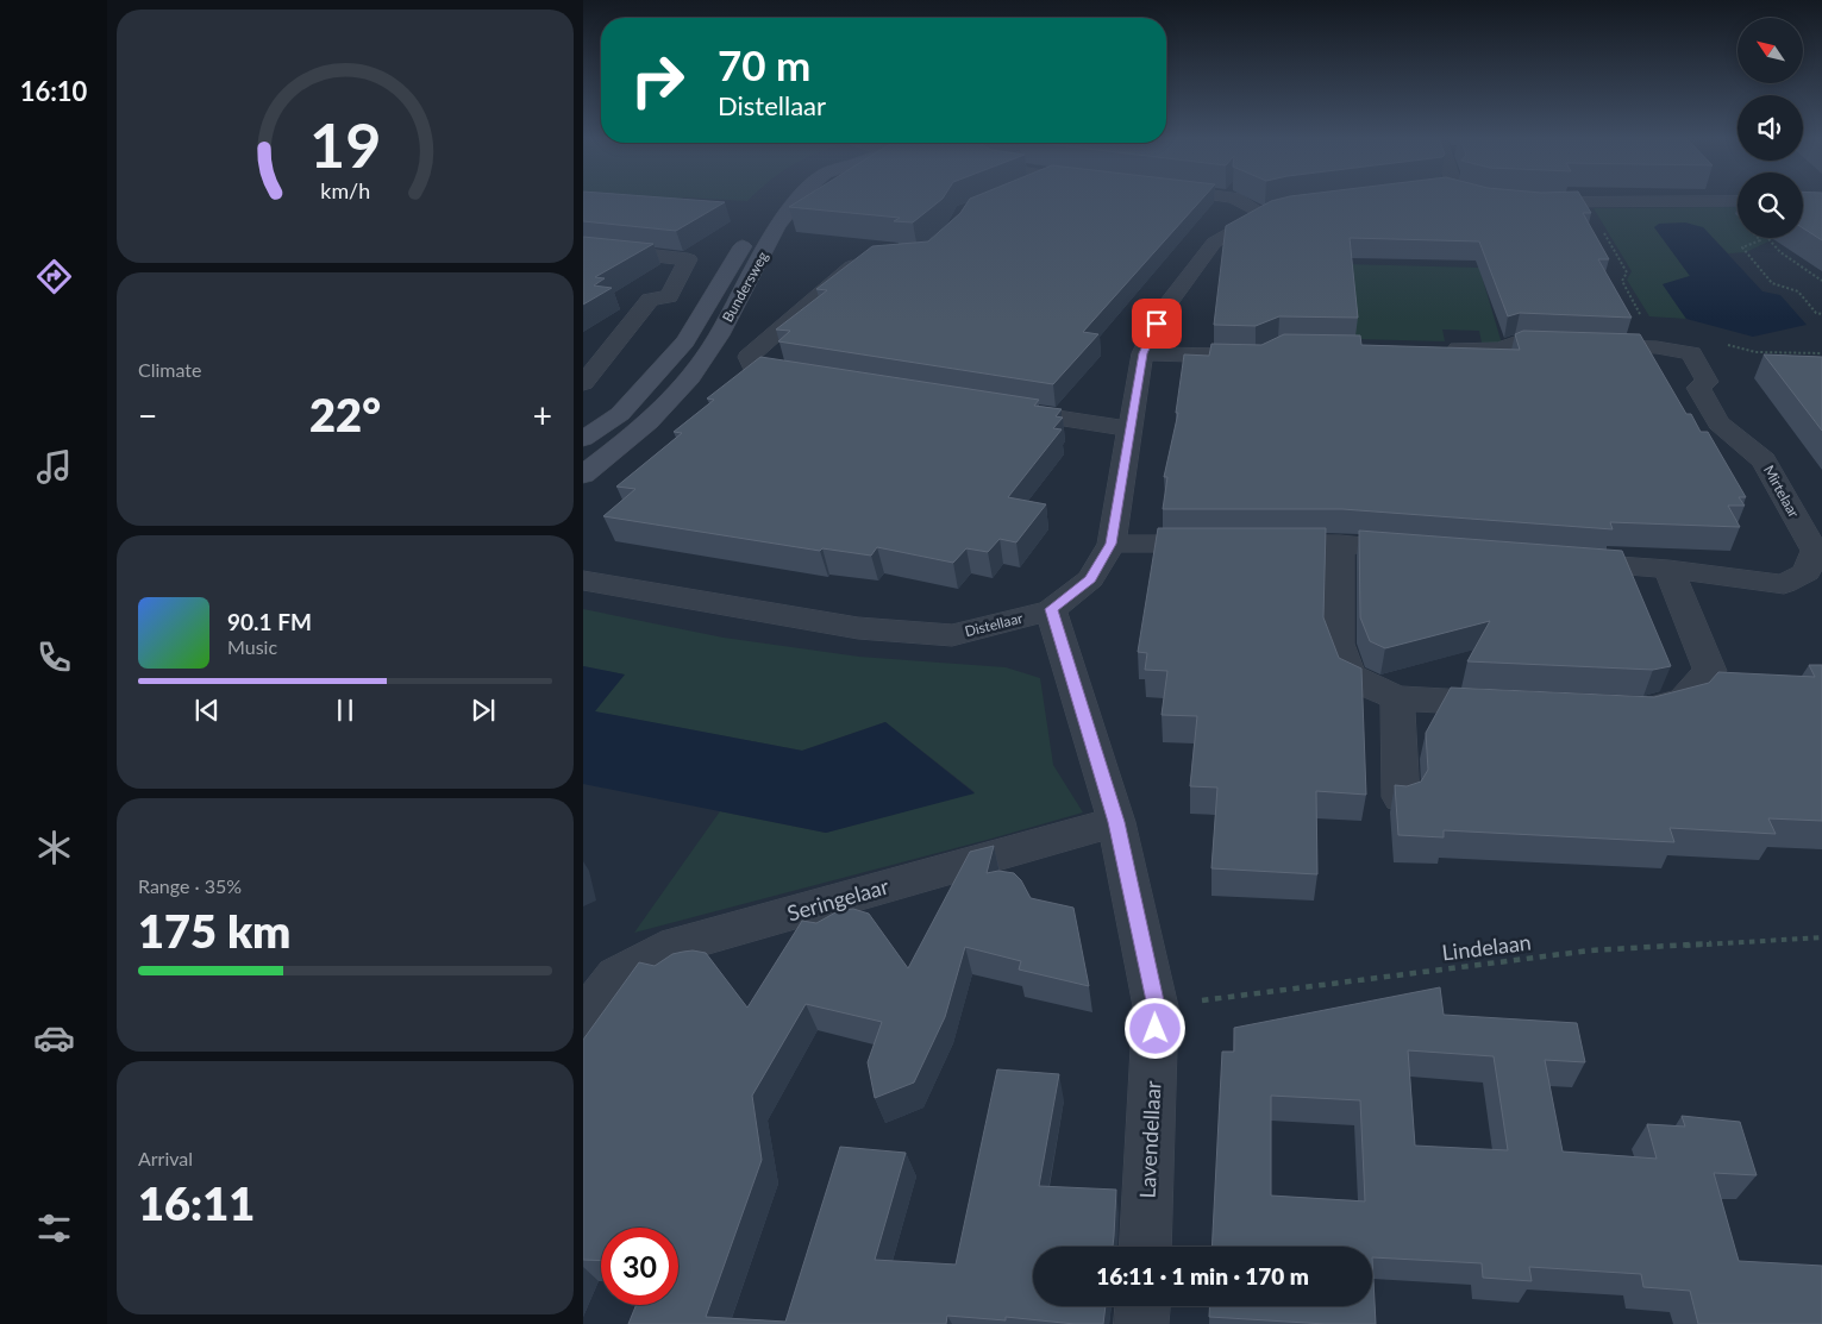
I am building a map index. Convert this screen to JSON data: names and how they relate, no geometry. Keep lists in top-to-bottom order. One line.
{"streets":{"street":["Bundersweg","Mirtelaar","Distellaar","Seringelaar","Lavendellaar"],"path":["Lindelaan"]},"crossings":[["Distellaar","Lavendellaar"],["Seringelaar","Lavendellaar"],["Lindelaan","Lavendellaar"]],"north":"top left","page":{"tabs":"16:10","turn":["70 m","Distellaar"],"tile":["Climate",["Range · 35%","175 km"],["Arrival","16:11"]],"heat":["−","22°","+"],"song":["90.1 FM","Music"],"limit":"30","trip":"16:11 · 1 min · 170 m","gauge":["19","km/h"]}}
